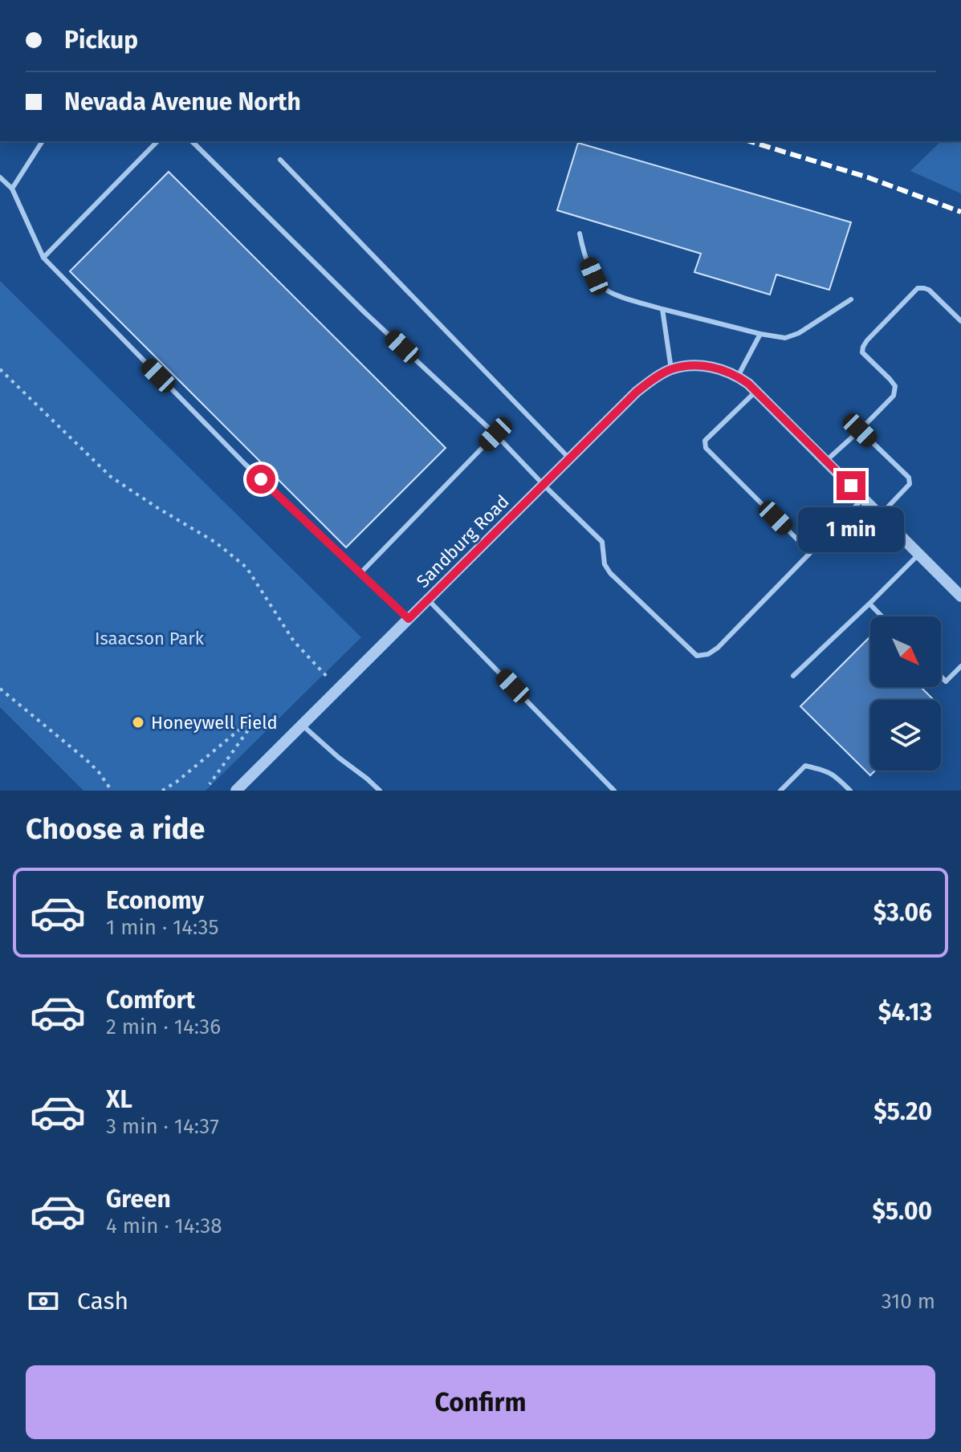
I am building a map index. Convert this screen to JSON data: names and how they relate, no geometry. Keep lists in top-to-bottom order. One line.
{"streets":{"street":["Sandburg Road"]},"parks":["Isaacson Park"],"places":["Honeywell Field"],"north":"bottom right","page":{"banner":["Pickup","Nevada Avenue North"],"bubble":"1 min","heading":"Choose a ride","list":[{"name":"Economy","note":"1 min · 14:35","value":"$3.06"},{"name":"Comfort","note":"2 min · 14:36","value":"$4.13"},{"name":"XL","note":"3 min · 14:37","value":"$5.20"},{"name":"Green","note":"4 min · 14:38","value":"$5.00"}],"pay":["Cash","310 m"],"buttons":"Confirm"}}
